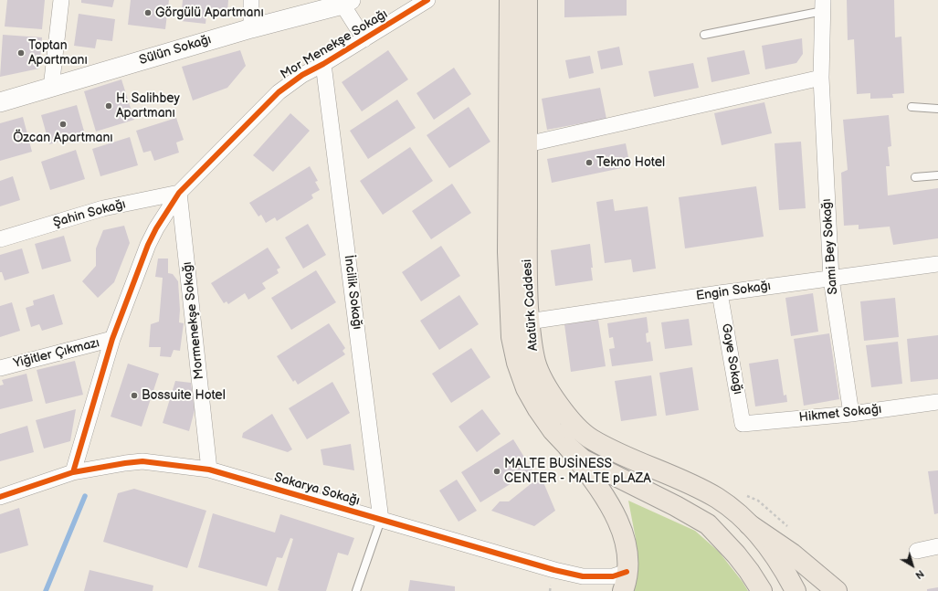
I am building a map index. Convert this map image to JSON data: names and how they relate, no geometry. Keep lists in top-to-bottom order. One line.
{"streets":{"main road":["Atatürk Caddesi"],"street":["Mor Menekşe Sokağı","Sülün Sokağı","Şahin Sokağı","Sami Bey Sokağı","Engin Sokağı","İncilik Sokağı","Mormenekşe Sokağı","Yiğitler Çıkmazı","Gaye Sokağı","Hikmet Sokağı","Sakarya Sokağı"]},"crossings":[["Mor Menekşe Sokağı","Şahin Sokağı"],["Mor Menekşe Sokağı","İncilik Sokağı"],["Mor Menekşe Sokağı","Mormenekşe Sokağı"],["Mor Menekşe Sokağı","Yiğitler Çıkmazı"],["Mor Menekşe Sokağı","Sakarya Sokağı"],["Şahin Sokağı","Mormenekşe Sokağı"],["Sami Bey Sokağı","Engin Sokağı"],["Sami Bey Sokağı","Hikmet Sokağı"],["Engin Sokağı","Atatürk Caddesi"],["Engin Sokağı","Gaye Sokağı"],["İncilik Sokağı","Sakarya Sokağı"],["Mormenekşe Sokağı","Sakarya Sokağı"],["Gaye Sokağı","Hikmet Sokağı"]],"places":["Görgülü Apartmanı","Toptan Apartmanı","H. Salihbey Apartmanı","Özcan Apartmanı","Tekno Hotel","Bossuite Hotel","MALTE BUSİNESS CENTER - MALTE pLAZA"],"north":"bottom right"}
